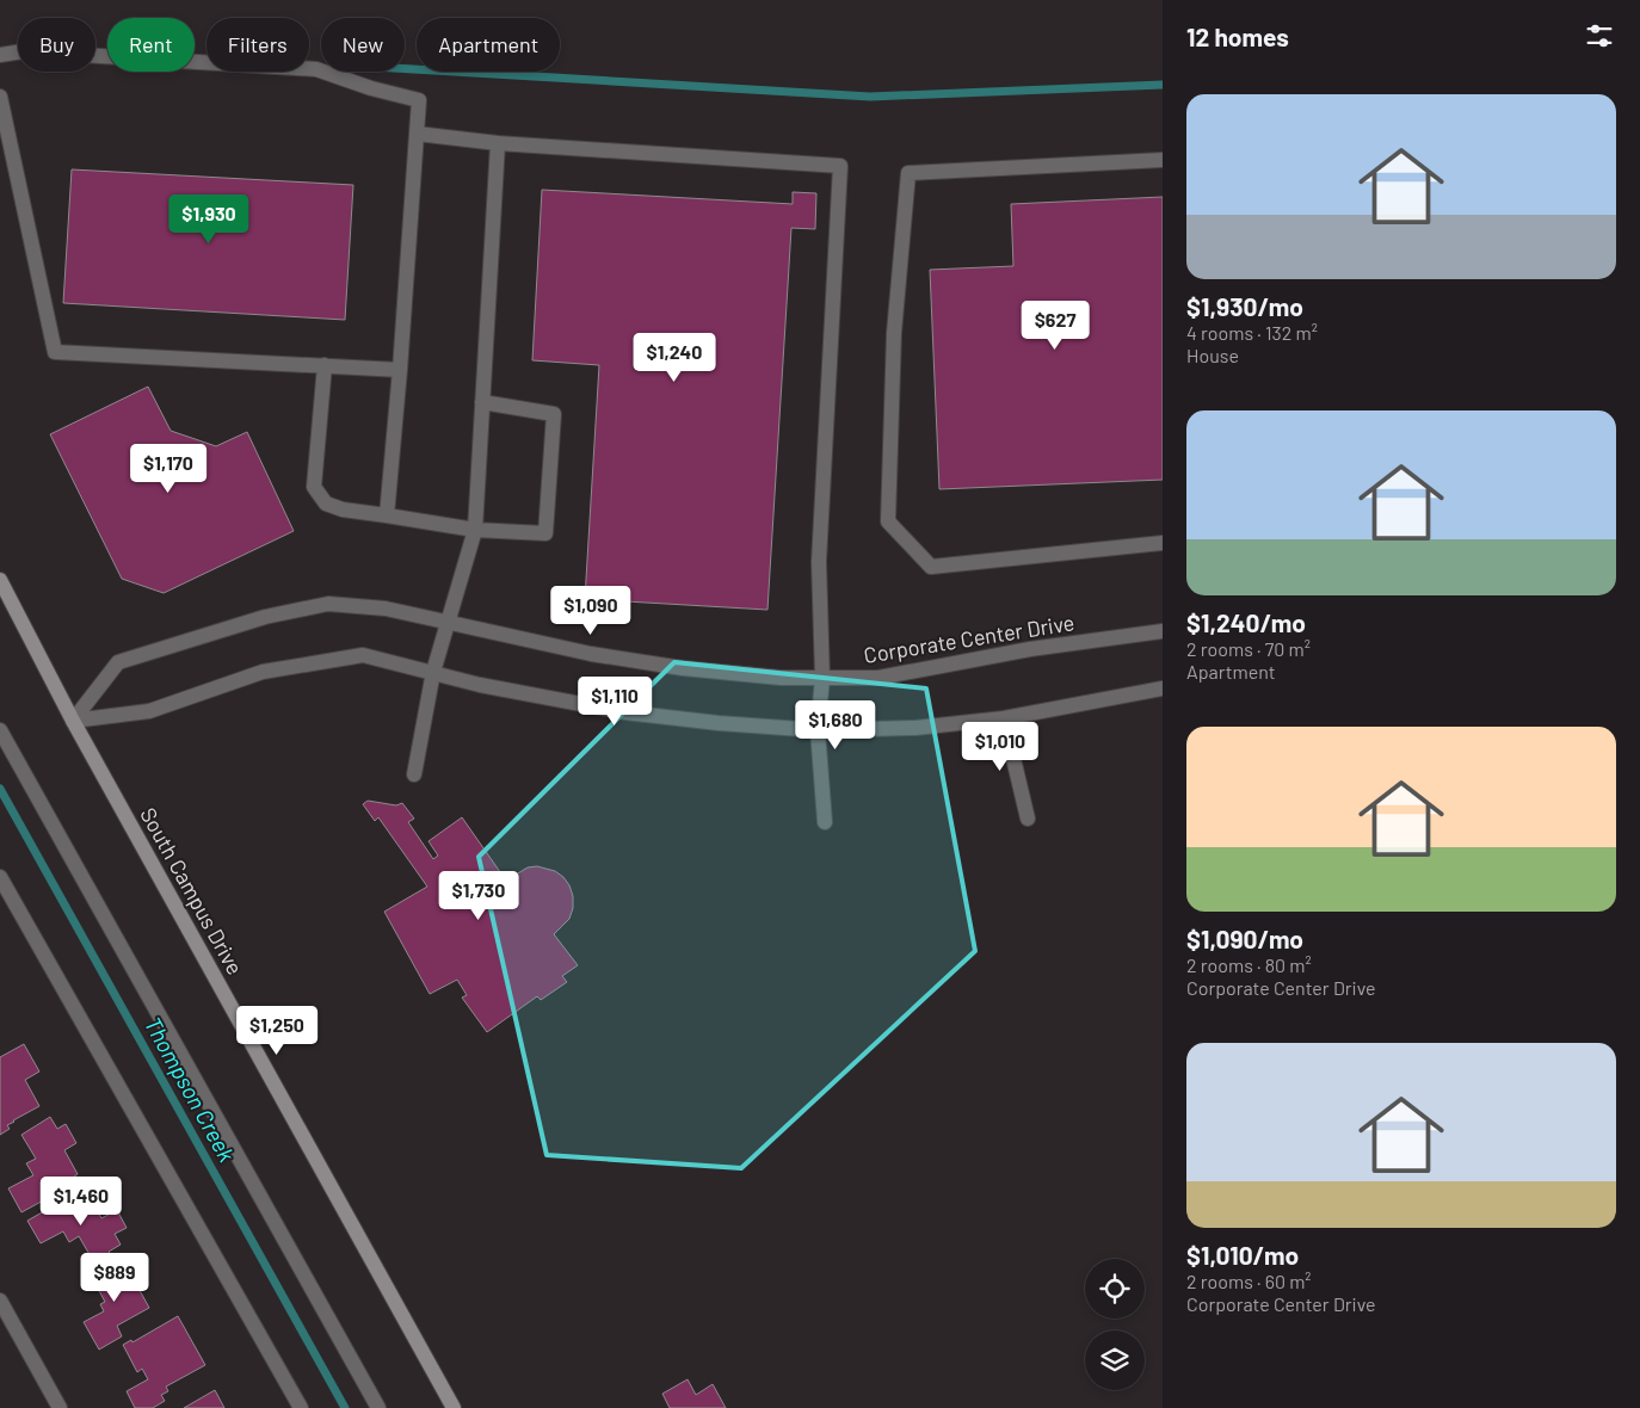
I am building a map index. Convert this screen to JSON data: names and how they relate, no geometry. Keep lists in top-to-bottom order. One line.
{"streets":{"street":["Corporate Center Drive","South Campus Drive"]},"crossings":[["Corporate Center Drive","South Campus Drive"]],"water":["Thompson Creek"],"page":{"heading":"12 homes","chip":["Buy","Rent","Filters","New","Apartment"],"list":[{"name":"$1,930/mo","note":"4 rooms · 132 m² · House"},{"name":"$1,240/mo","note":"2 rooms · 70 m² · Apartment"},{"name":"$1,090/mo","note":"2 rooms · 80 m² · Corporate Center Drive"},{"name":"$1,010/mo","note":"2 rooms · 60 m² · Corporate Center Drive"}],"price":["$1,930","$627","$1,240","$1,170","$1,090","$1,110","$1,680","$1,010","$1,730","$1,250","$1,460","$889"]}}
